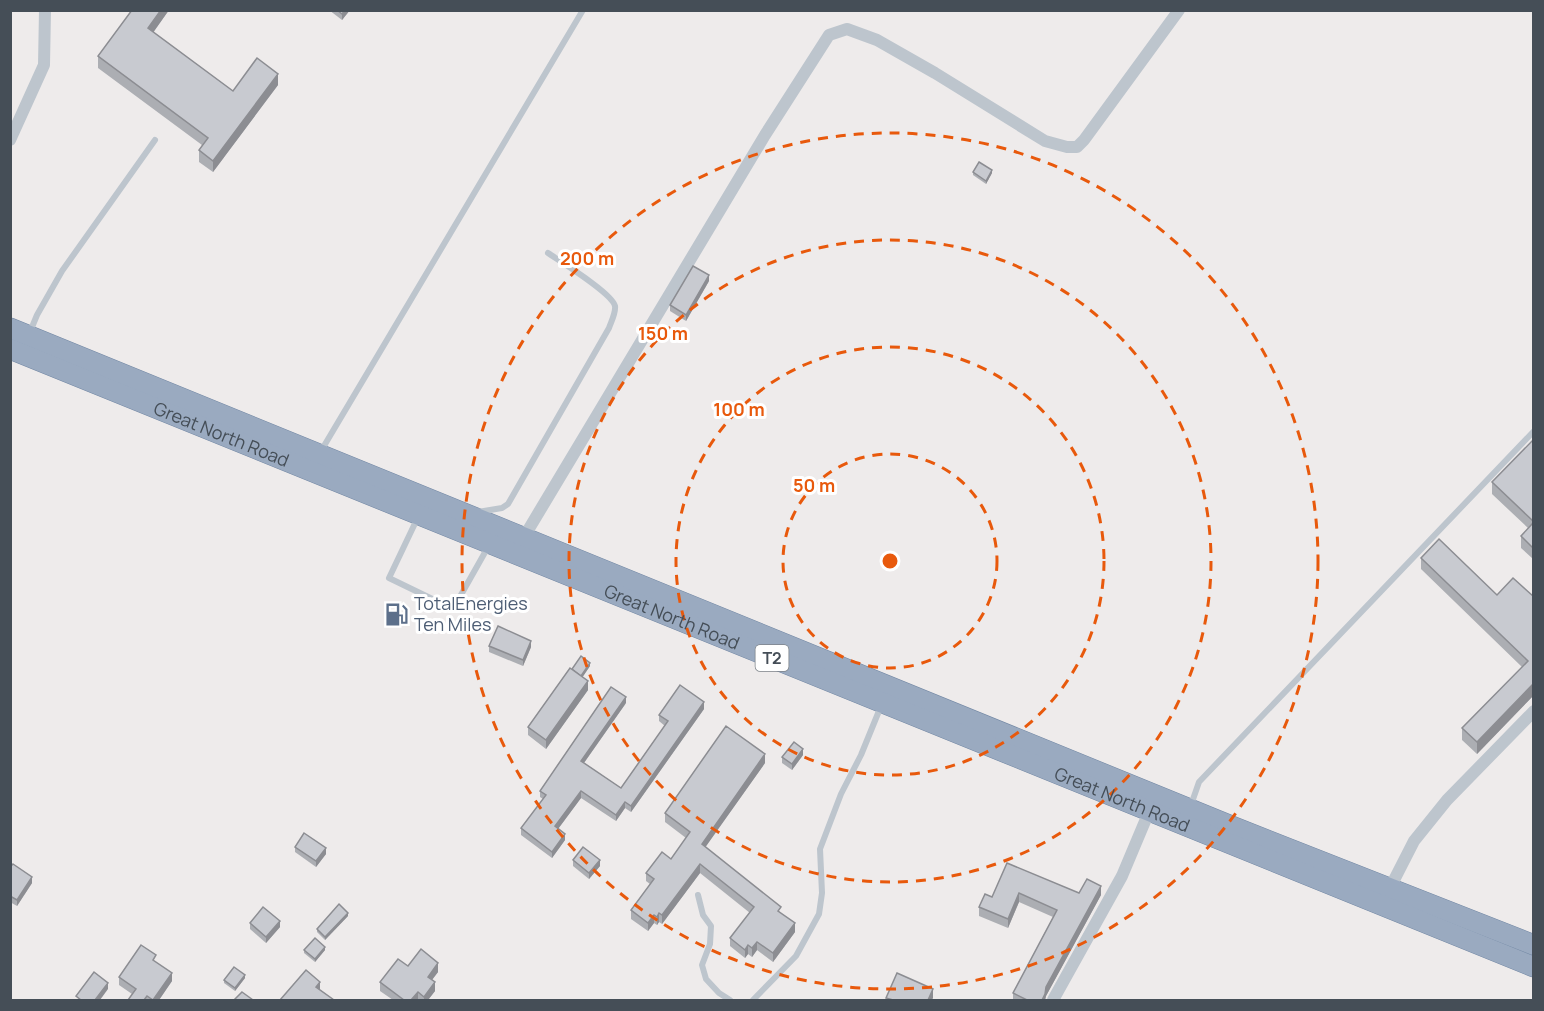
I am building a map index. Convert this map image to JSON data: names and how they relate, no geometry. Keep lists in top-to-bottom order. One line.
{"streets":{"highway":["Great North Road","T2"]},"places":{"fuel station":["TotalEnergies Ten Miles"]},"rings":["200 m","150 m","100 m","50 m"]}
